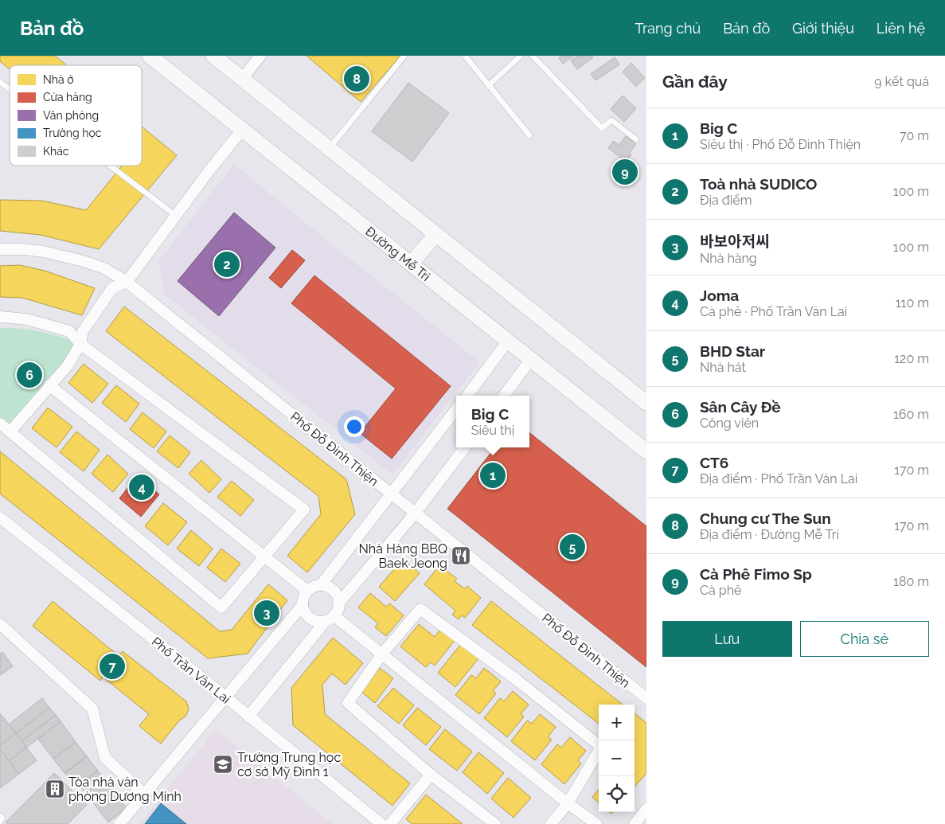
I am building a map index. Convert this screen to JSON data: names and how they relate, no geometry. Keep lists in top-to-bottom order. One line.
{"streets":{"main road":["Đường Mễ Trì"],"street":["Phố Đỗ Đình Thiện","Phố Trần Văn Lai"]},"places":{"restaurant":["Nhà Hàng BBQ Baek Jeong"],"school or university":["Trường Trung học cơ sở Mỹ Đình 1"],"building":["Tòa nhà văn phòng Dương Minh"]},"legend":["Nhà ở","Cửa hàng","Văn phòng","Trường học","Khác"],"page":{"header":"Bản đồ","nav":["Trang chủ","Bản đồ","Giới thiệu","Liên hệ"],"heading":["Gần đây","9 kết quả"],"pins":["8","9","2","6","1","4","5","3","7"],"list":[{"mark":"1","name":"Big C","note":"Siêu thị · Phố Đỗ Đình Thiện","value":"70 m"},{"mark":"2","name":"Toà nhà SUDICO","note":"Địa điểm","value":"100 m"},{"mark":"3","name":"바보아저씨","note":"Nhà hàng","value":"100 m"},{"mark":"4","name":"Joma","note":"Cà phê · Phố Trần Văn Lai","value":"110 m"},{"mark":"5","name":"BHD Star","note":"Nhà hát","value":"120 m"},{"mark":"6","name":"Sân Cây Đề","note":"Công viên","value":"160 m"},{"mark":"7","name":"CT6","note":"Địa điểm · Phố Trần Văn Lai","value":"170 m"},{"mark":"8","name":"Chung cư The Sun","note":"Địa điểm · Đường Mễ Trì","value":"170 m"},{"mark":"9","name":"Cà Phê Fimo Sp","note":"Cà phê","value":"180 m"}],"popup":["Big C","Siêu thị"],"buttons":["Lưu","Chia sẻ"],"map_buttons":["+","−"]}}
